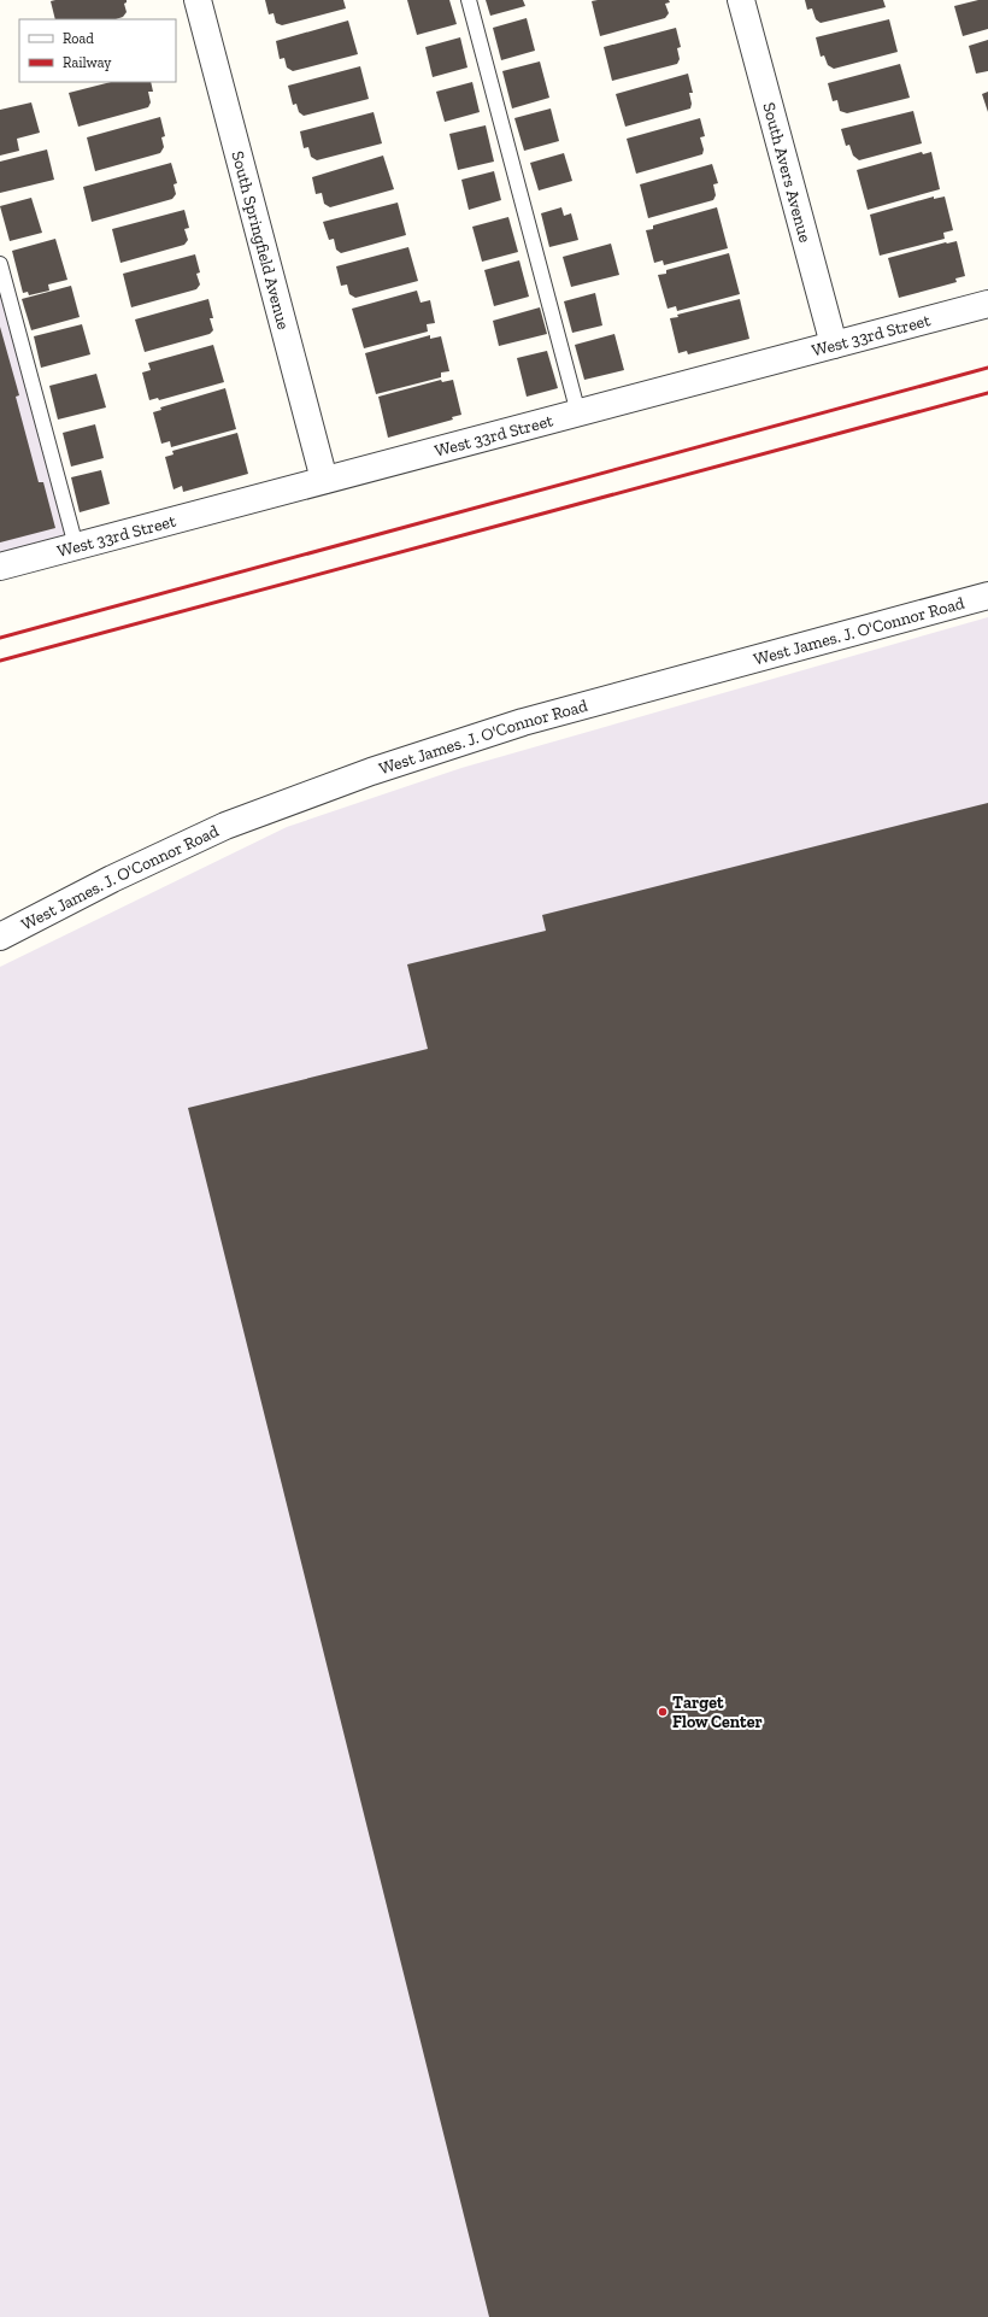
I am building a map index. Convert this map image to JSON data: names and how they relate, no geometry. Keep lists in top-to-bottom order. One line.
{"streets":{"street":["South Avers Avenue","South Springfield Avenue","West 33rd Street","West James. J. O'Connor Road"]},"crossings":[["South Avers Avenue","West 33rd Street"],["South Springfield Avenue","West 33rd Street"]],"places":["Target Flow Center"],"legend":["Road","Railway"]}
